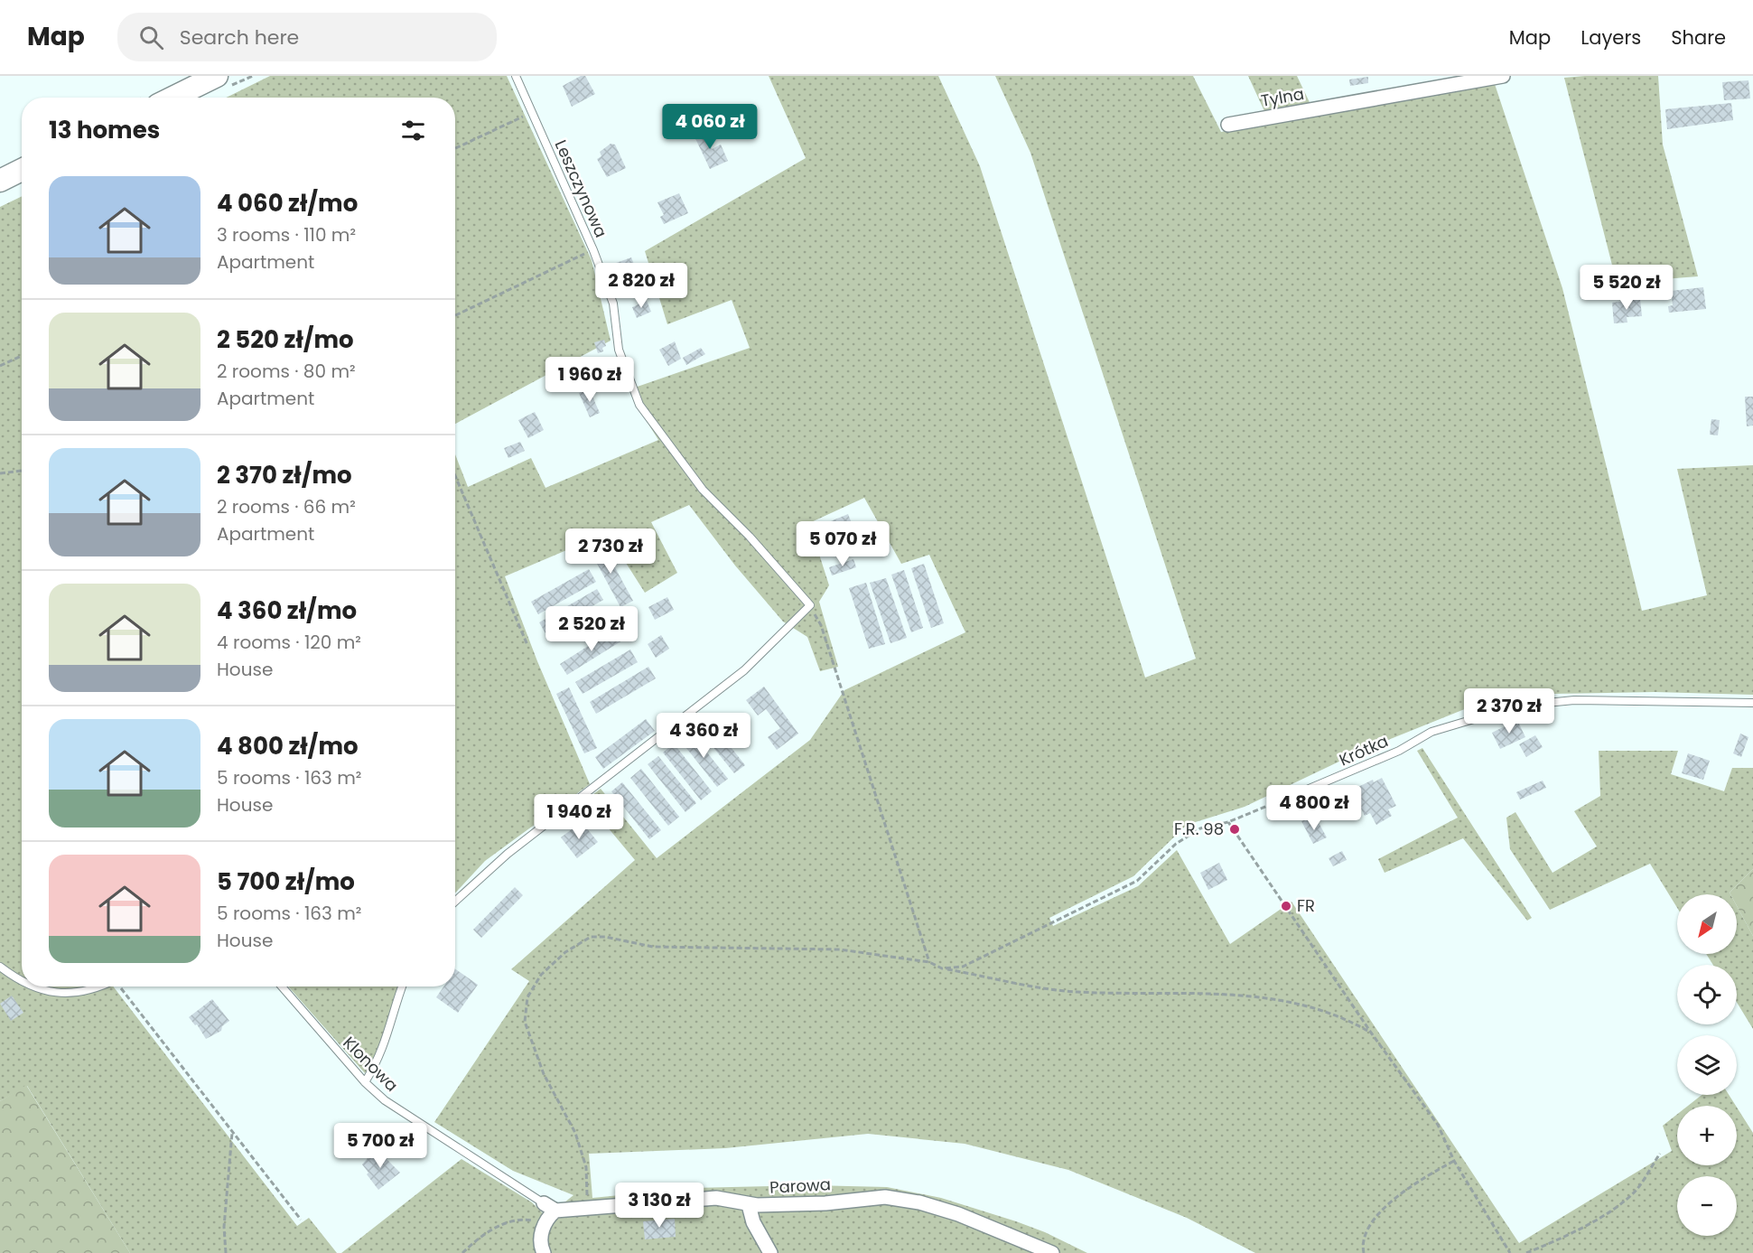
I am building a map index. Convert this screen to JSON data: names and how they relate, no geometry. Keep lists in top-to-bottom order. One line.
{"streets":{"street":["Tylna","Parowa"],"lane":["Leszczynowa","Krótka","Klonowa"]},"crossings":[["Klonowa","Parowa"]],"places":["F.R. 98","FR"],"north":"bottom left","page":{"header":"Map","search":"Search here","nav":["Map","Layers","Share"],"heading":"13 homes","price":["4 060 zł","2 820 zł","5 520 zł","1 960 zł","5 070 zł","2 730 zł","2 520 zł","2 370 zł","4 360 zł","4 800 zł","1 940 zł","5 700 zł","3 130 zł"],"list":[{"name":"4 060 zł/mo","note":"3 rooms · 110 m² · Apartment"},{"name":"2 520 zł/mo","note":"2 rooms · 80 m² · Apartment"},{"name":"2 370 zł/mo","note":"2 rooms · 66 m² · Apartment"},{"name":"4 360 zł/mo","note":"4 rooms · 120 m² · House"},{"name":"4 800 zł/mo","note":"5 rooms · 163 m² · House"},{"name":"5 700 zł/mo","note":"5 rooms · 163 m² · House"}],"map_buttons":["+","−"]}}
